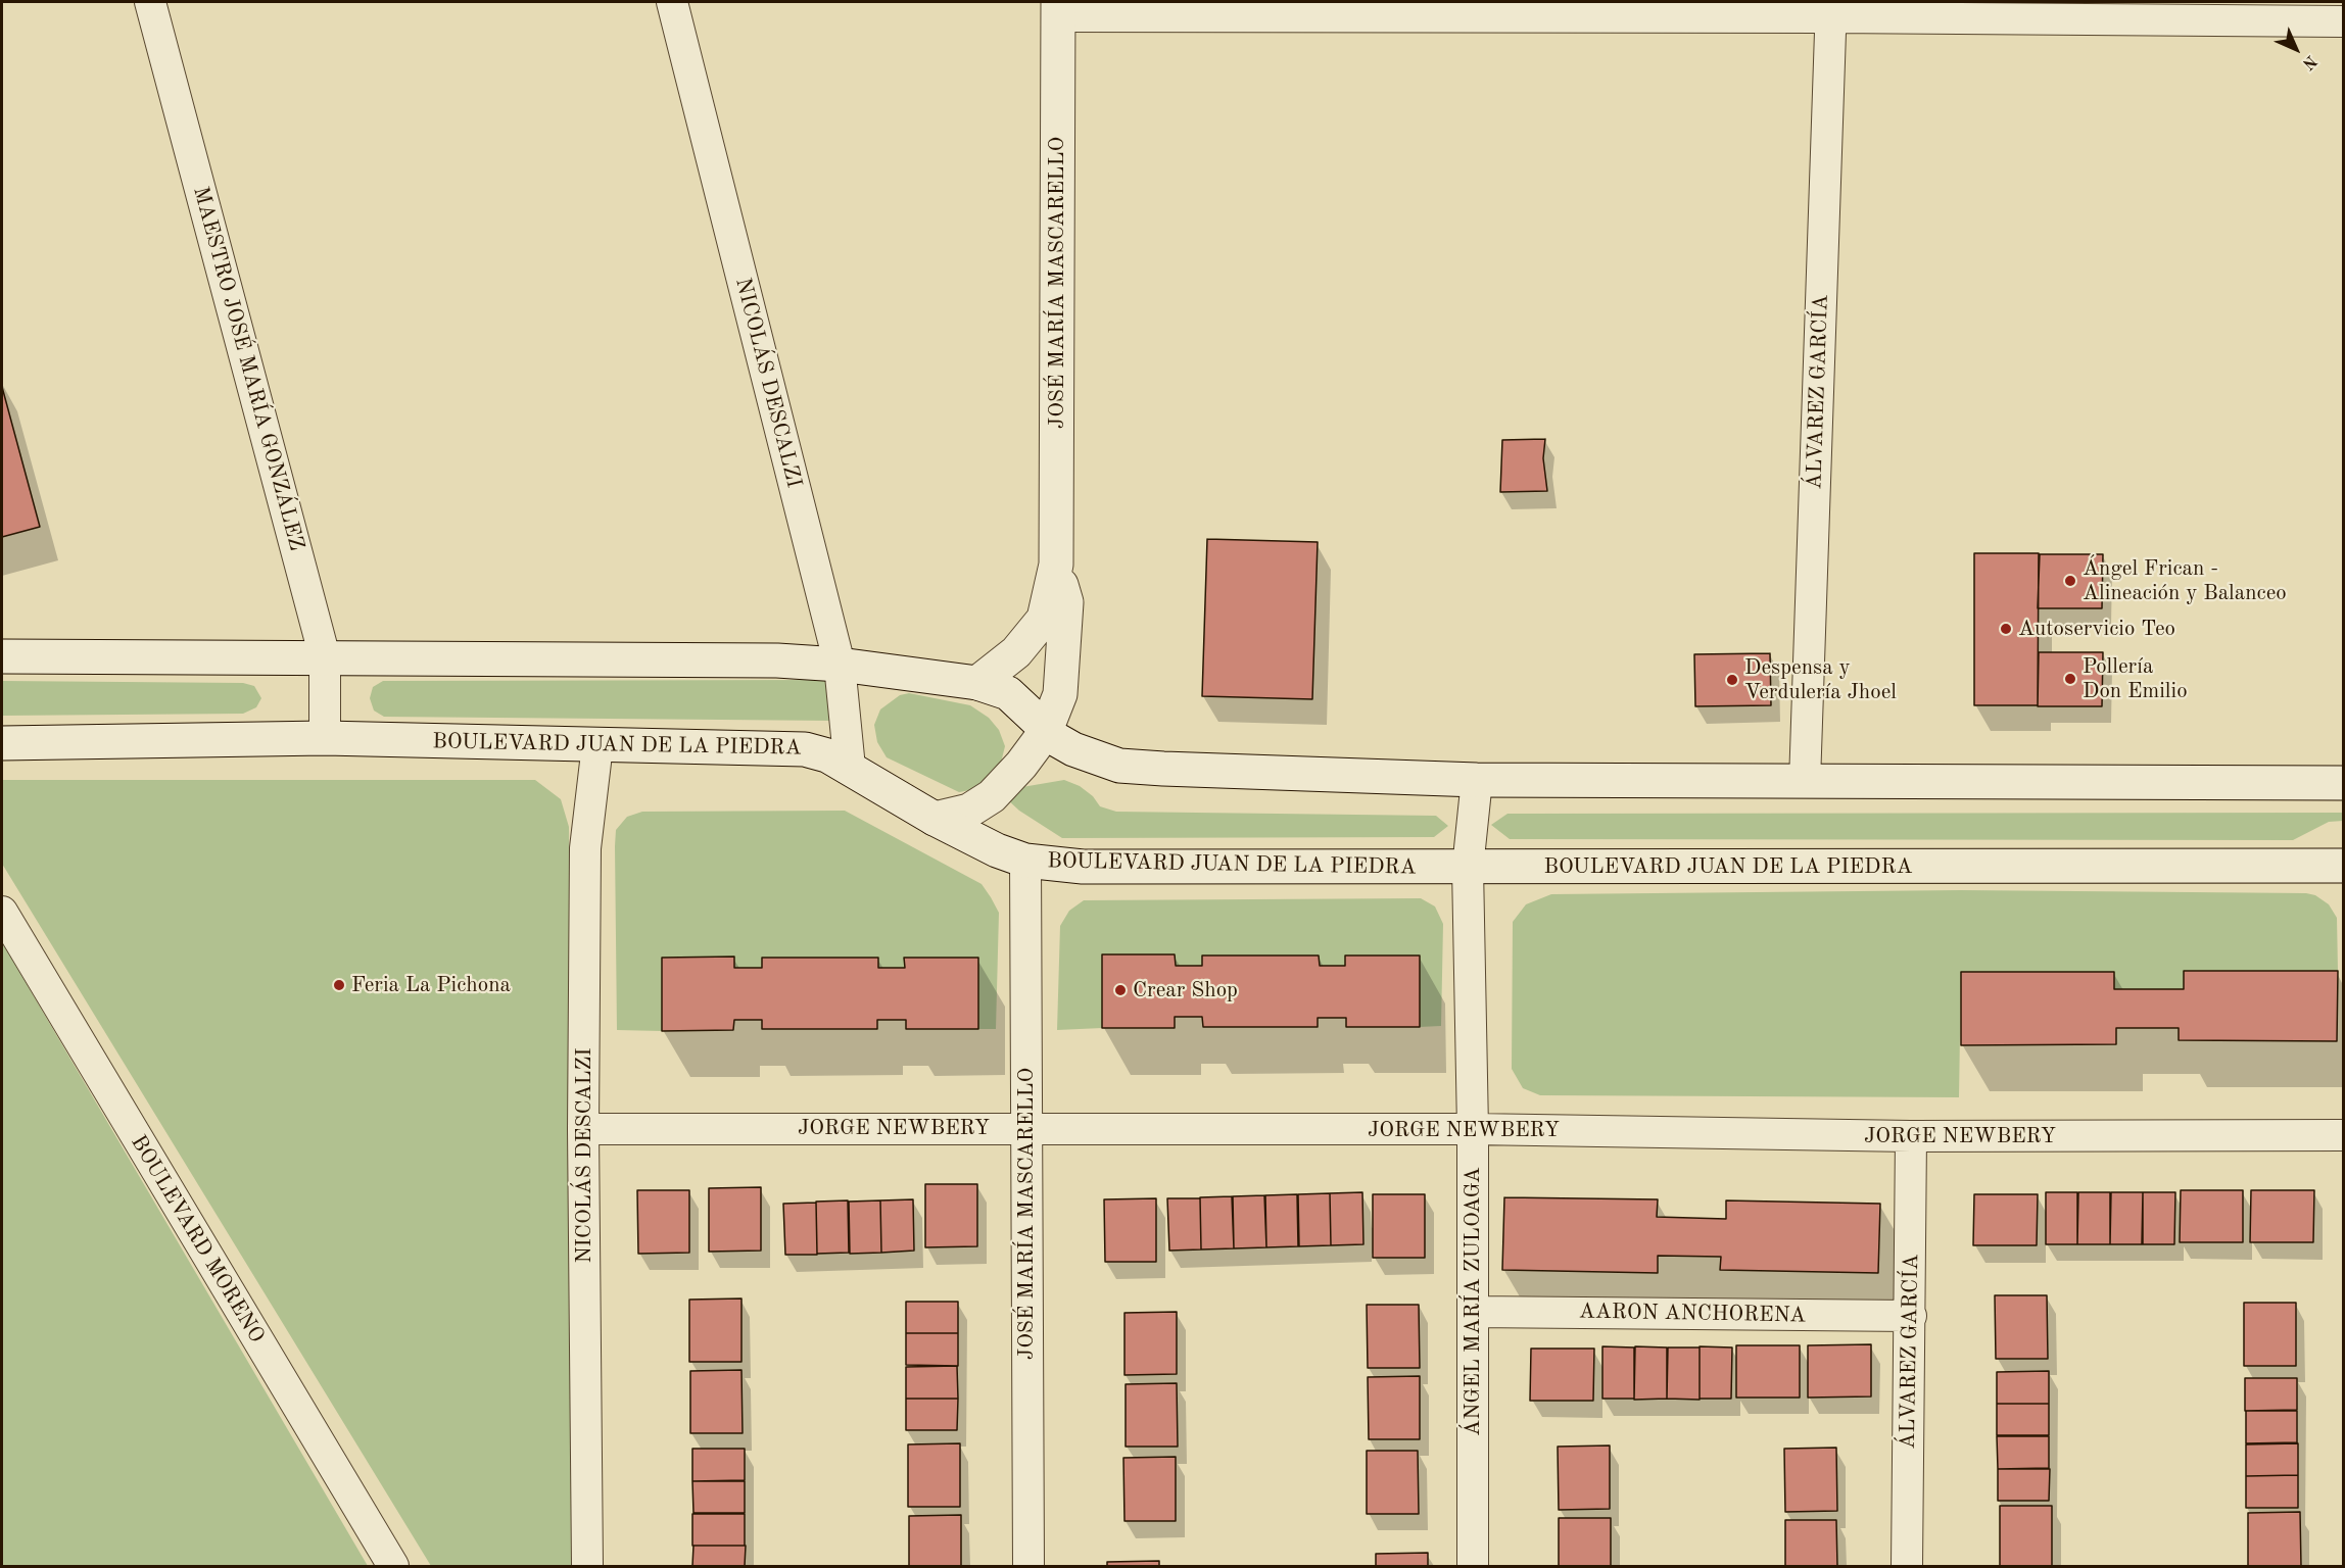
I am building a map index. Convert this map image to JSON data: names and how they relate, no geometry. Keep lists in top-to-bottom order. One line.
{"streets":{"main road":["JOSÉ MARÍA MASCARELLO","BOULEVARD JUAN DE LA PIEDRA"],"street":["MAESTRO JOSÉ MARÍA GONZÁLEZ","NICOLÁS DESCALZI","ÁLVAREZ GARCÍA","JORGE NEWBERY","BOULEVARD MORENO","ÁNGEL MARÍA ZULOAGA","AARON ANCHORENA"]},"crossings":[["JOSÉ MARÍA MASCARELLO","BOULEVARD JUAN DE LA PIEDRA"],["JOSÉ MARÍA MASCARELLO","JORGE NEWBERY"],["MAESTRO JOSÉ MARÍA GONZÁLEZ","BOULEVARD JUAN DE LA PIEDRA"],["NICOLÁS DESCALZI","BOULEVARD JUAN DE LA PIEDRA"],["NICOLÁS DESCALZI","JORGE NEWBERY"],["ÁLVAREZ GARCÍA","JORGE NEWBERY"],["ÁLVAREZ GARCÍA","AARON ANCHORENA"],["BOULEVARD JUAN DE LA PIEDRA","ÁNGEL MARÍA ZULOAGA"],["JORGE NEWBERY","ÁNGEL MARÍA ZULOAGA"],["ÁNGEL MARÍA ZULOAGA","AARON ANCHORENA"]],"places":["Ángel Frican - Alineación y Balanceo","Autoservicio Teo","Pollería Don Emilio","Despensa y Verdulería Jhoel","Feria La Pichona","Crear Shop"],"north":"bottom right"}
